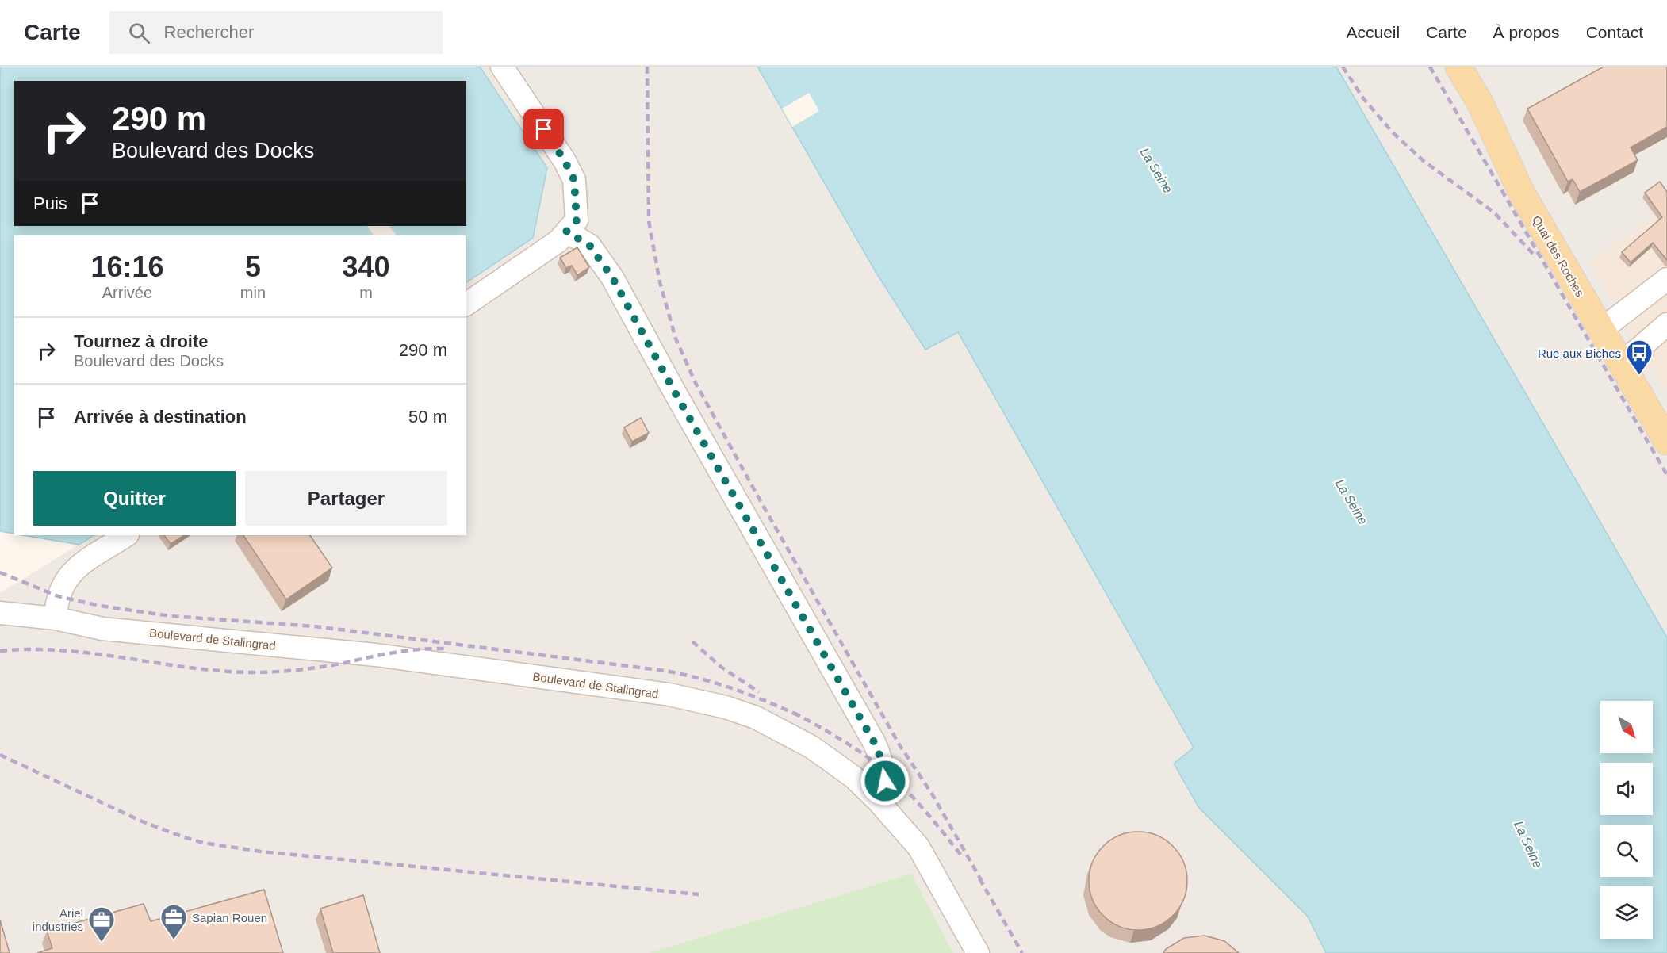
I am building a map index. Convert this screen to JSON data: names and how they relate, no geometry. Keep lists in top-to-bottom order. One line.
{"streets":{"main road":["Quai des Roches"],"street":["Boulevard de Stalingrad"]},"water":["La Seine"],"places":{"bus stop":["Rue aux Biches"],"office":["Sapian Rouen","Ariel industries"]},"north":"bottom right","page":{"header":"Carte","search":"Rechercher","nav":["Accueil","Carte","À propos","Contact"],"turn":["290 m","Boulevard des Docks"],"then":"Puis","eta":["16:16","Arrivée","5","min","340","m"],"list":[{"name":"Tournez à droite","note":"Boulevard des Docks","value":"290 m"},{"name":"Arrivée à destination","value":"50 m"}],"buttons":["Quitter","Partager"]}}
